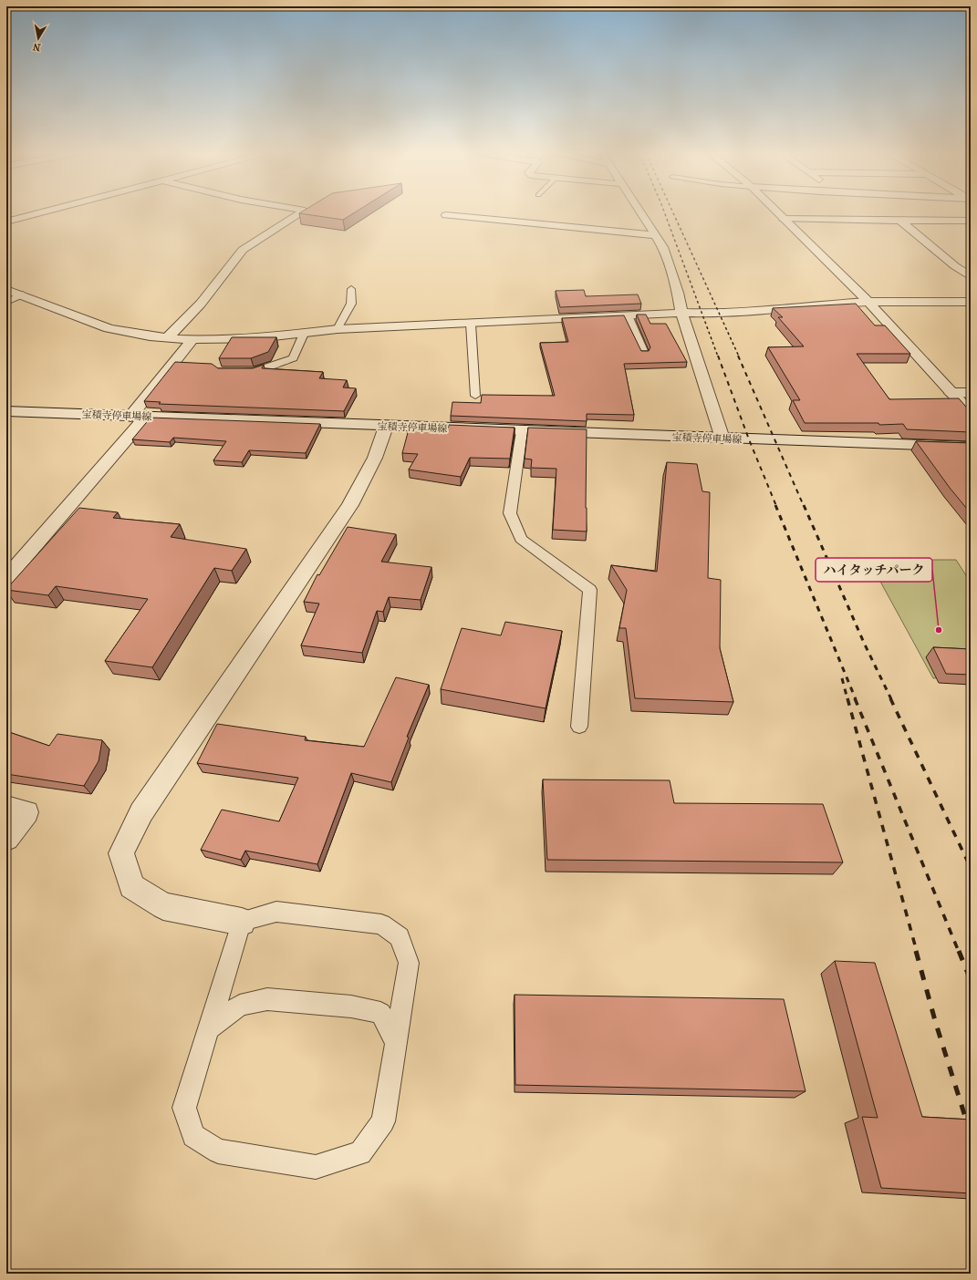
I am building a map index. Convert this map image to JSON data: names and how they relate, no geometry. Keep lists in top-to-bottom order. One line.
{"streets":{"street":["宝積寺停車場線"]},"places":["ハイタッチパーク"],"north":"bottom"}
